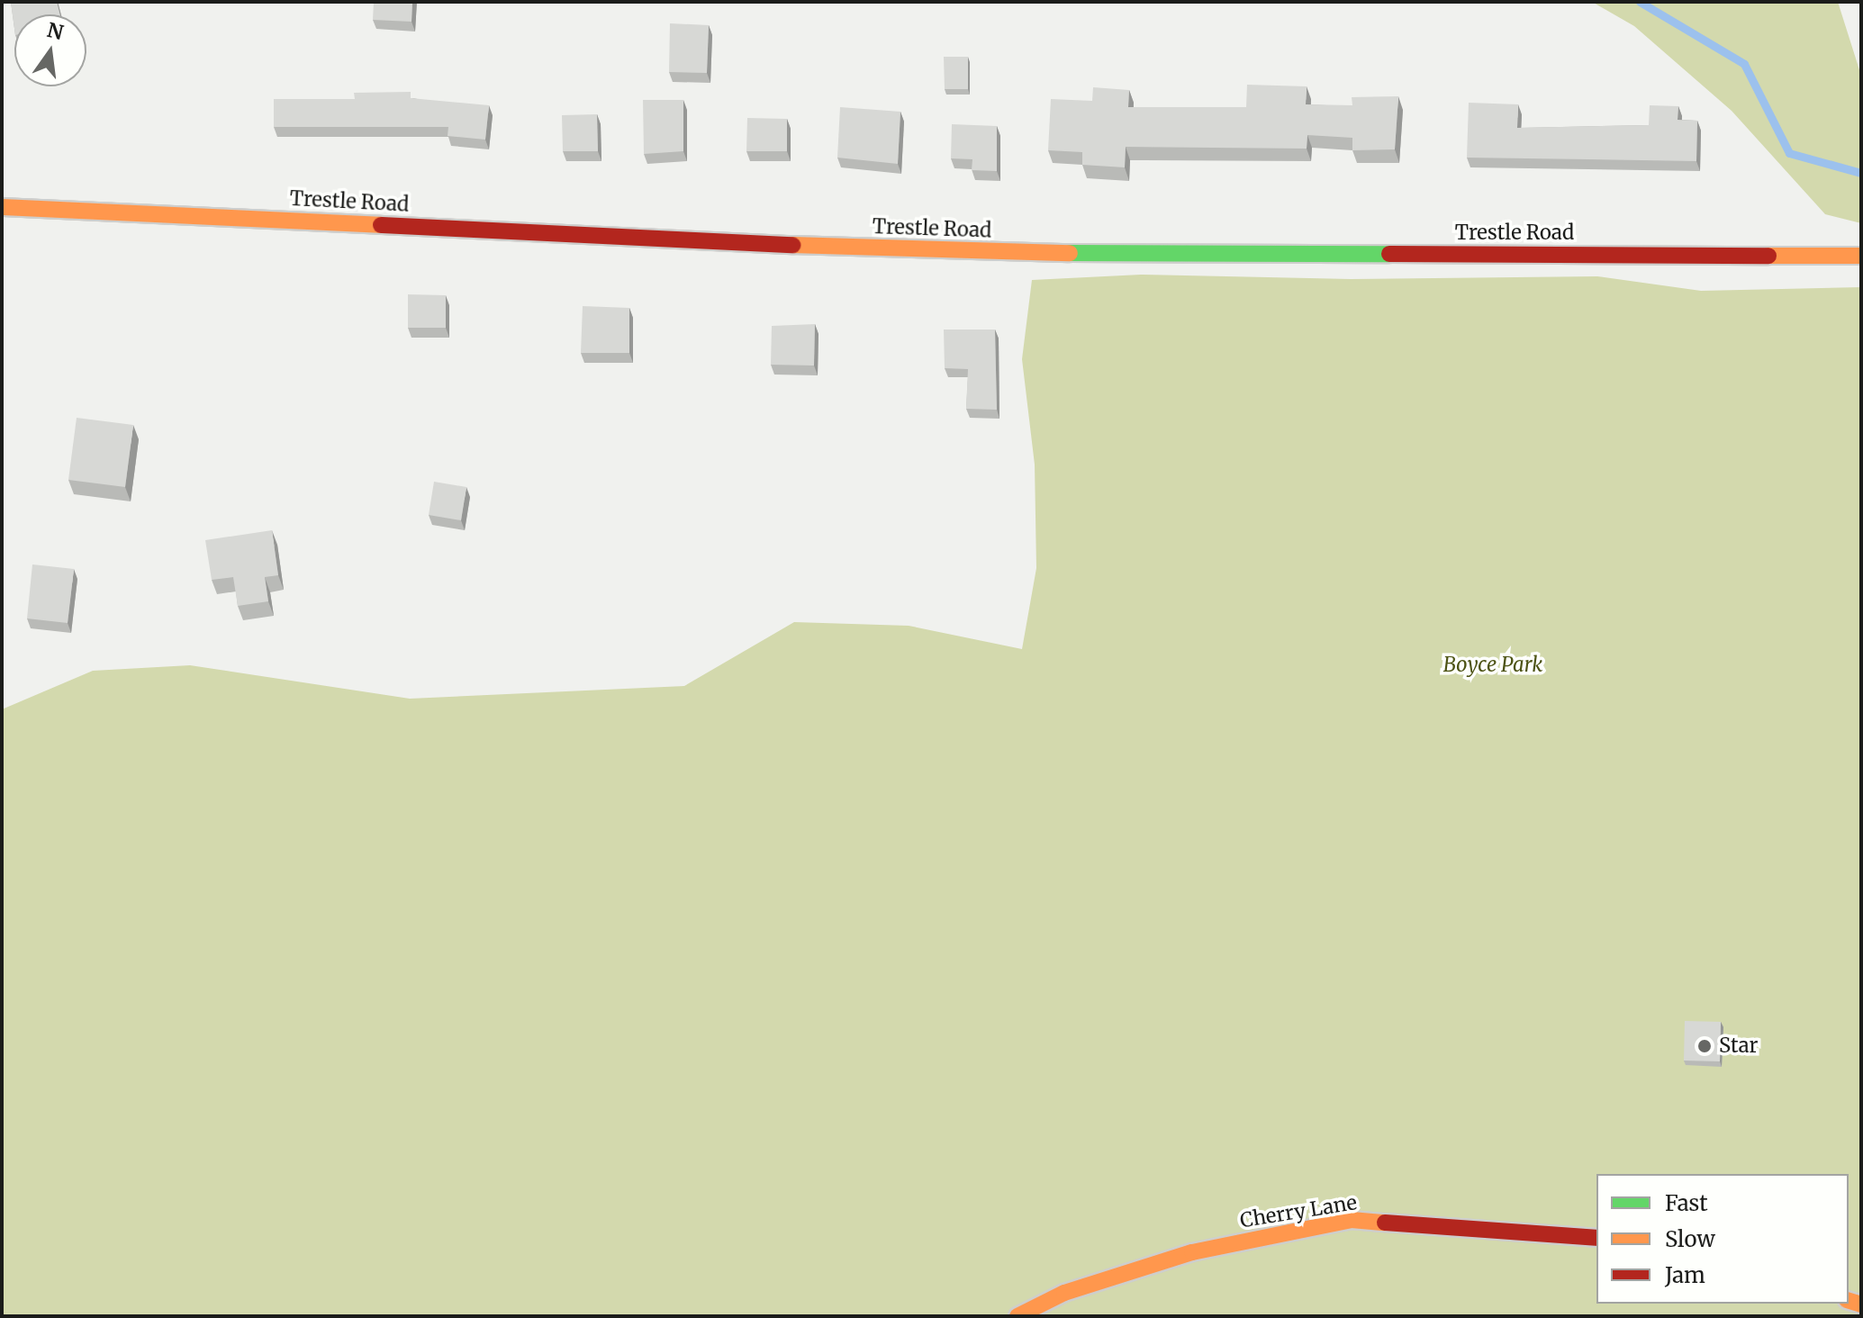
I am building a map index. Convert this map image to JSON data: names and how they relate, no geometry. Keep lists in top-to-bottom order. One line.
{"streets":{"street":["Trestle Road","Cherry Lane"]},"parks":["Boyce Park"],"places":["Star"],"legend":["Fast","Slow","Jam"],"north":"top"}
